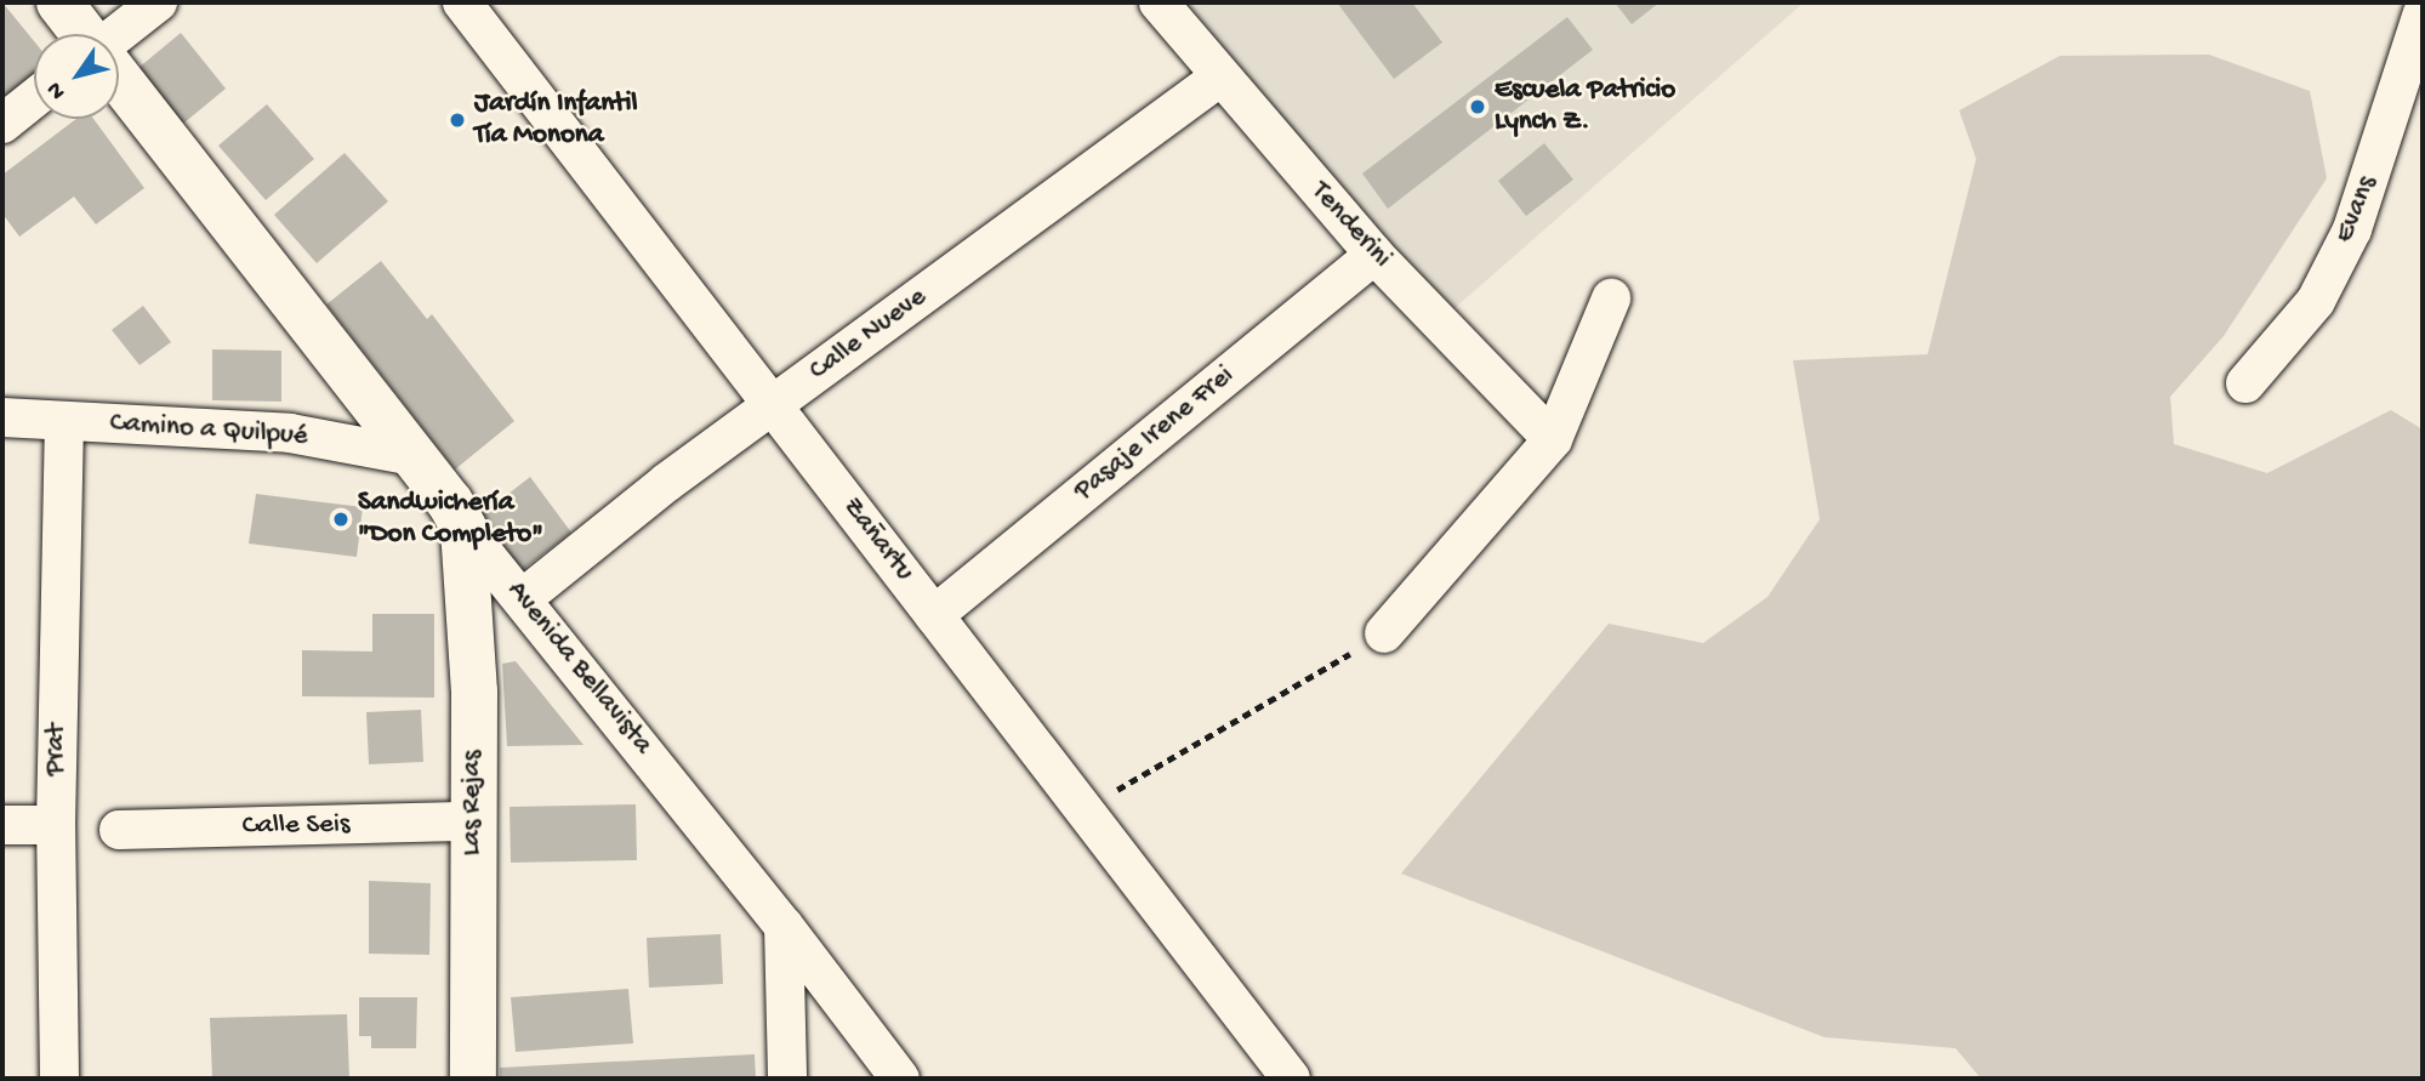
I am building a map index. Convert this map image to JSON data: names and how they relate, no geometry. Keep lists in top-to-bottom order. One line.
{"streets":{"street":["Evans","Tenderini","Calle Nueve","Camino a Quilpué","Pasaje Irene Frei","Zañartu","Avenida Bellavista","Prat","Las Rejas","Calle Seis"]},"crossings":[["Tenderini","Calle Nueve"],["Tenderini","Pasaje Irene Frei"],["Calle Nueve","Zañartu"],["Calle Nueve","Avenida Bellavista"],["Camino a Quilpué","Avenida Bellavista"],["Camino a Quilpué","Prat"],["Pasaje Irene Frei","Zañartu"],["Avenida Bellavista","Las Rejas"],["Las Rejas","Calle Seis"]],"places":["Escuela Patricio Lynch Z.","Jardín Infantil Tía Monona","Sandwichería \"Don Completo\""],"north":"bottom left"}
